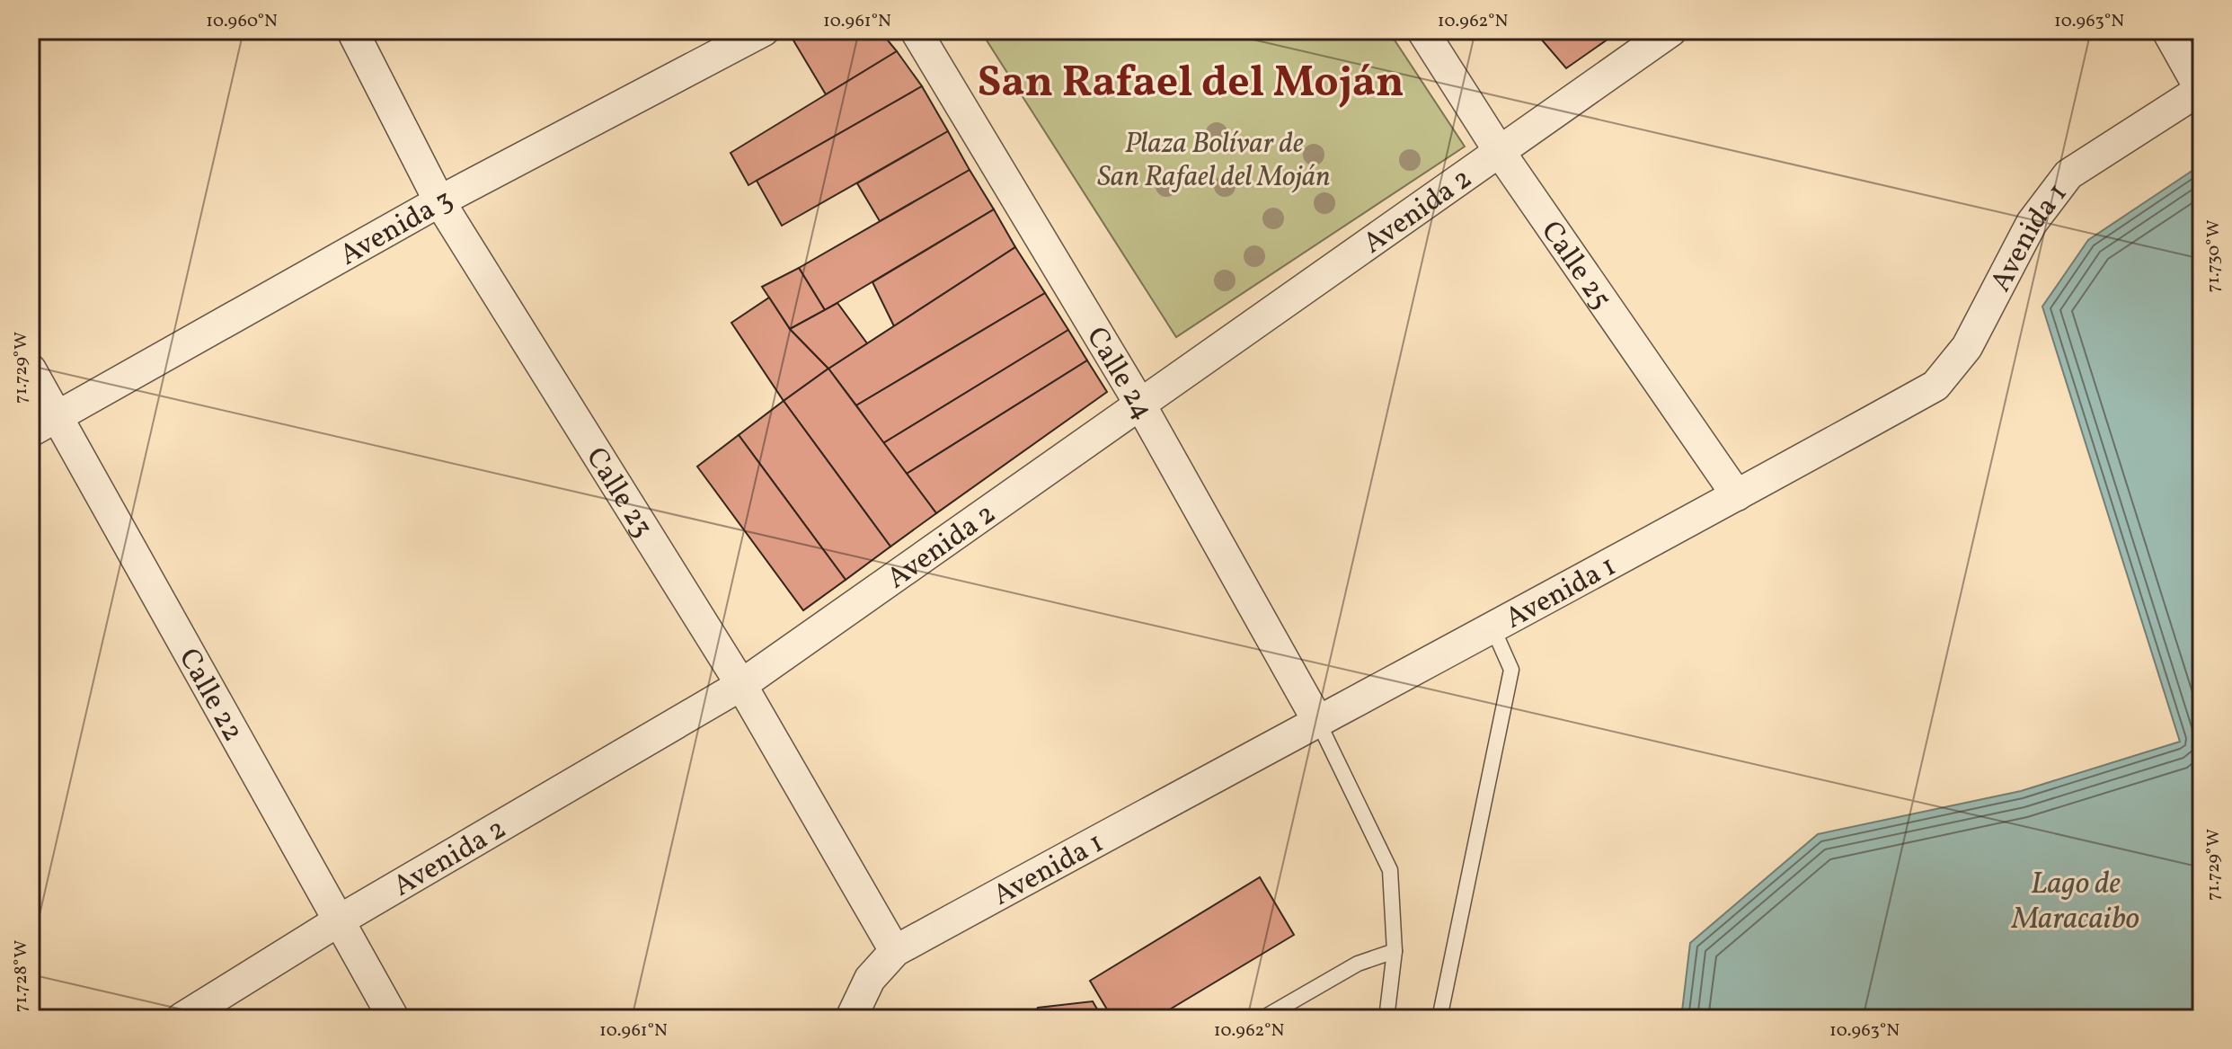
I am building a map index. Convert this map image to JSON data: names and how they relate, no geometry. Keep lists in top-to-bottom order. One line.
{"streets":{"street":["Avenida 2","Avenida 3","Avenida 1","Calle 25","Calle 24","Calle 23","Calle 22"]},"crossings":[["Avenida 2","Calle 25"],["Avenida 2","Calle 24"],["Avenida 2","Calle 23"],["Avenida 2","Calle 22"],["Avenida 3","Calle 23"],["Avenida 3","Calle 22"],["Avenida 1","Calle 25"],["Avenida 1","Calle 24"],["Avenida 1","Calle 23"]],"districts":["San Rafael del Moján"],"water":["Lago de Maracaibo"],"parks":["Plaza Bolívar de San Rafael del Moján"],"coordinates":["10.960°N","10.961°N","10.962°N","10.963°N","71.730°W","71.729°W","71.728°W"]}
